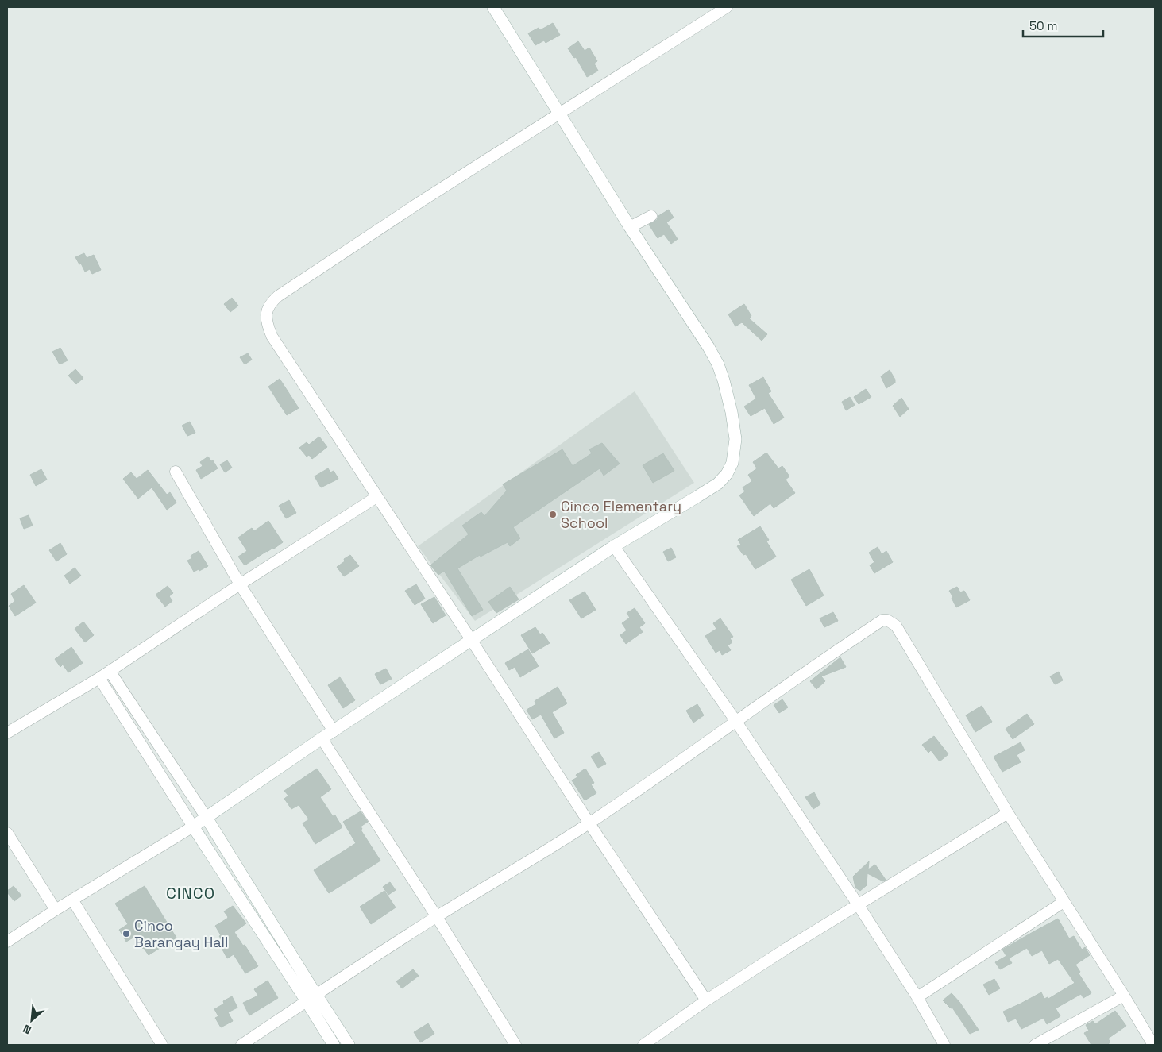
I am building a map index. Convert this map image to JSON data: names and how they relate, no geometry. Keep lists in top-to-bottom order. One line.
{"districts":["CINCO"],"places":["Cinco Elementary School","Cinco Barangay Hall"],"scale_bar":"50 m","north":"bottom left"}
